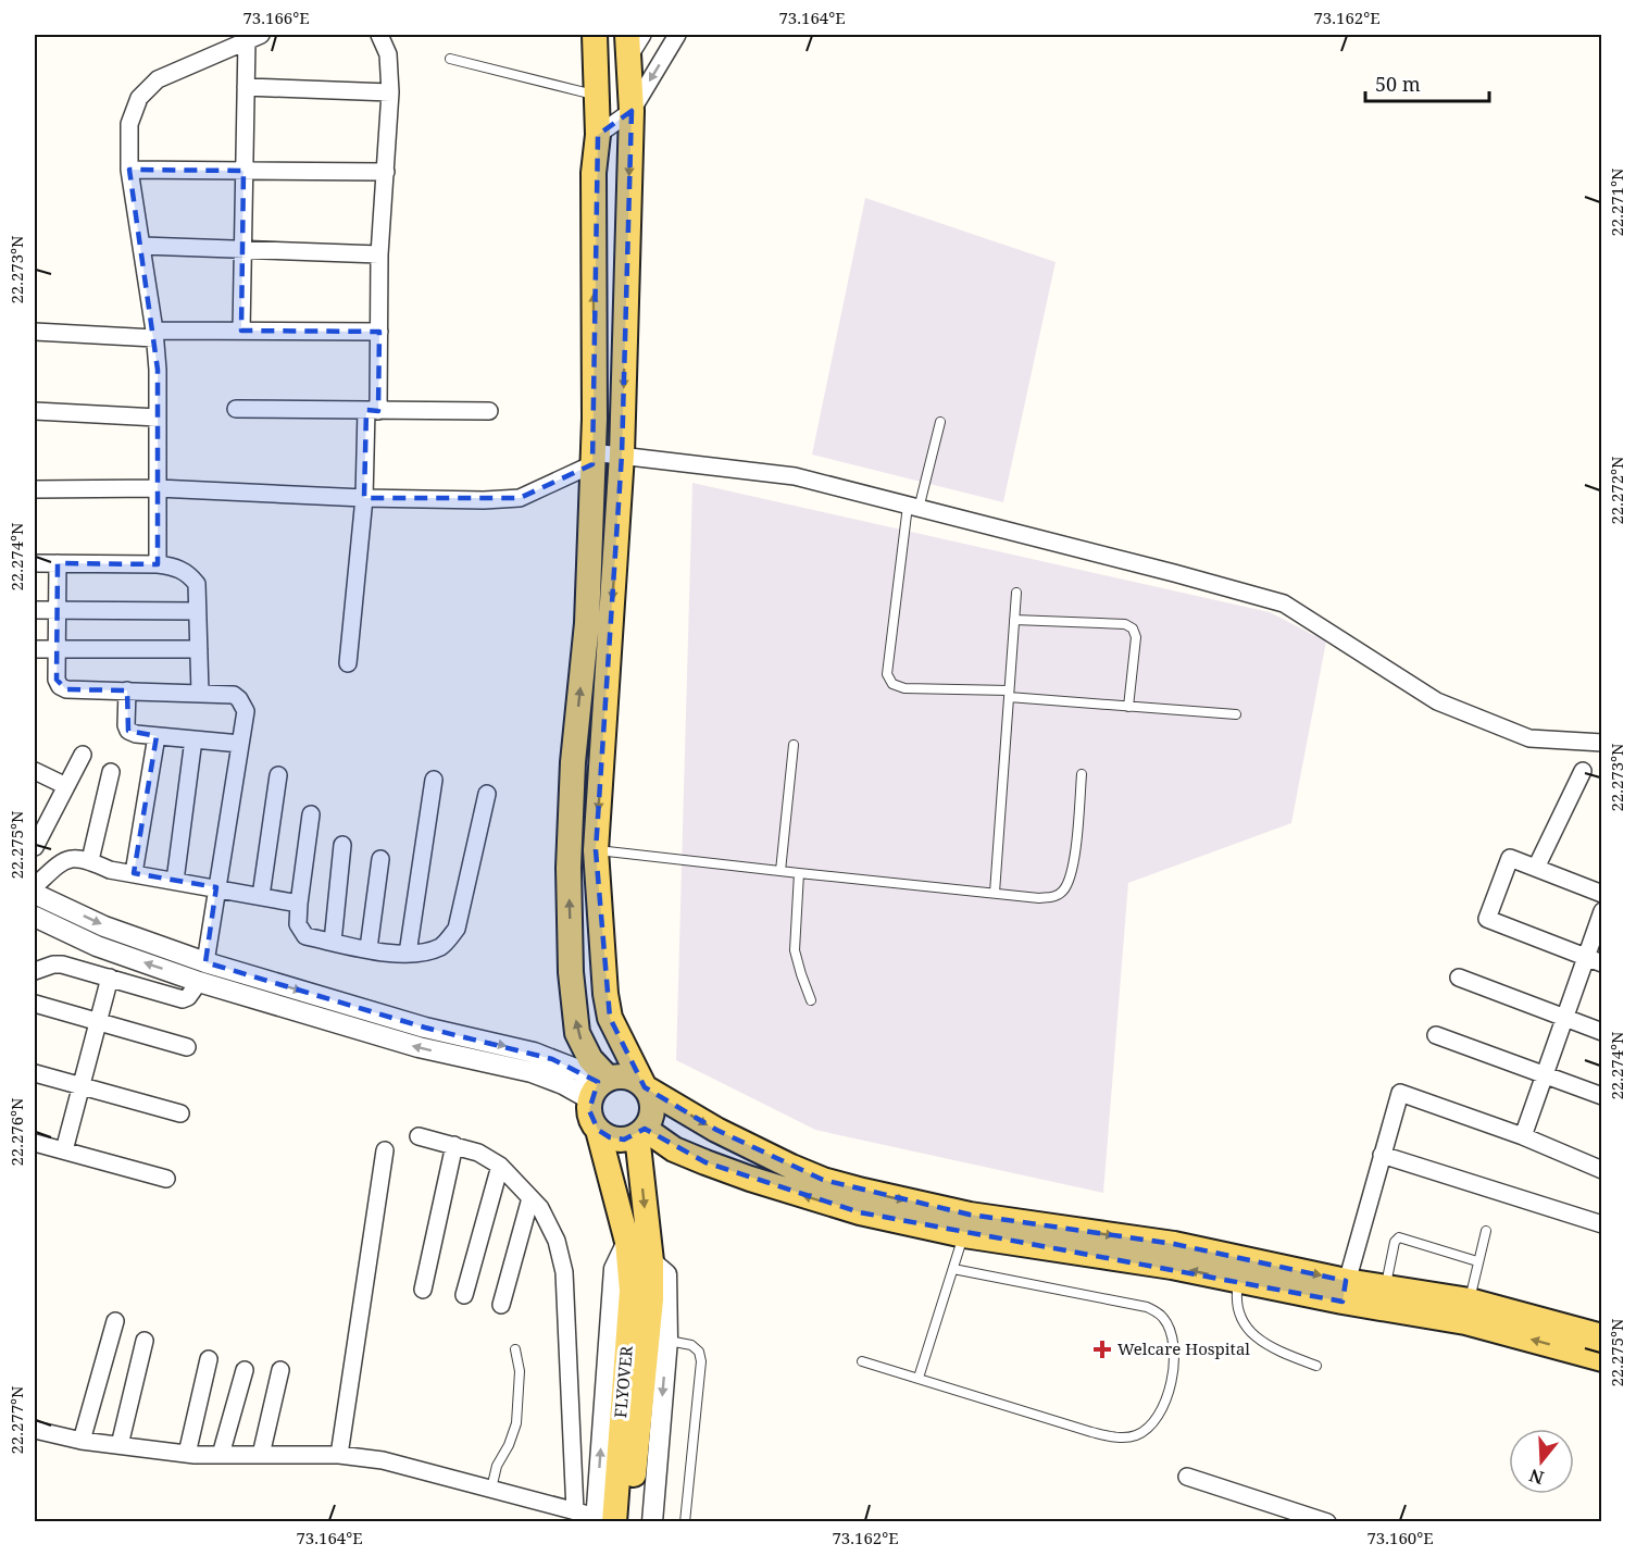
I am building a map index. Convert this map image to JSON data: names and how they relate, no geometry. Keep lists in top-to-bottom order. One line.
{"streets":{"main road":["FLYOVER"]},"places":{"health":["Welcare Hospital"]},"scale_bar":"50 m","north":"bottom","coordinates":["73.166°E","73.164°E","73.162°E","22.271°N","22.273°N","22.272°N","22.274°N","22.275°N","22.276°N","22.277°N","73.160°E"]}
